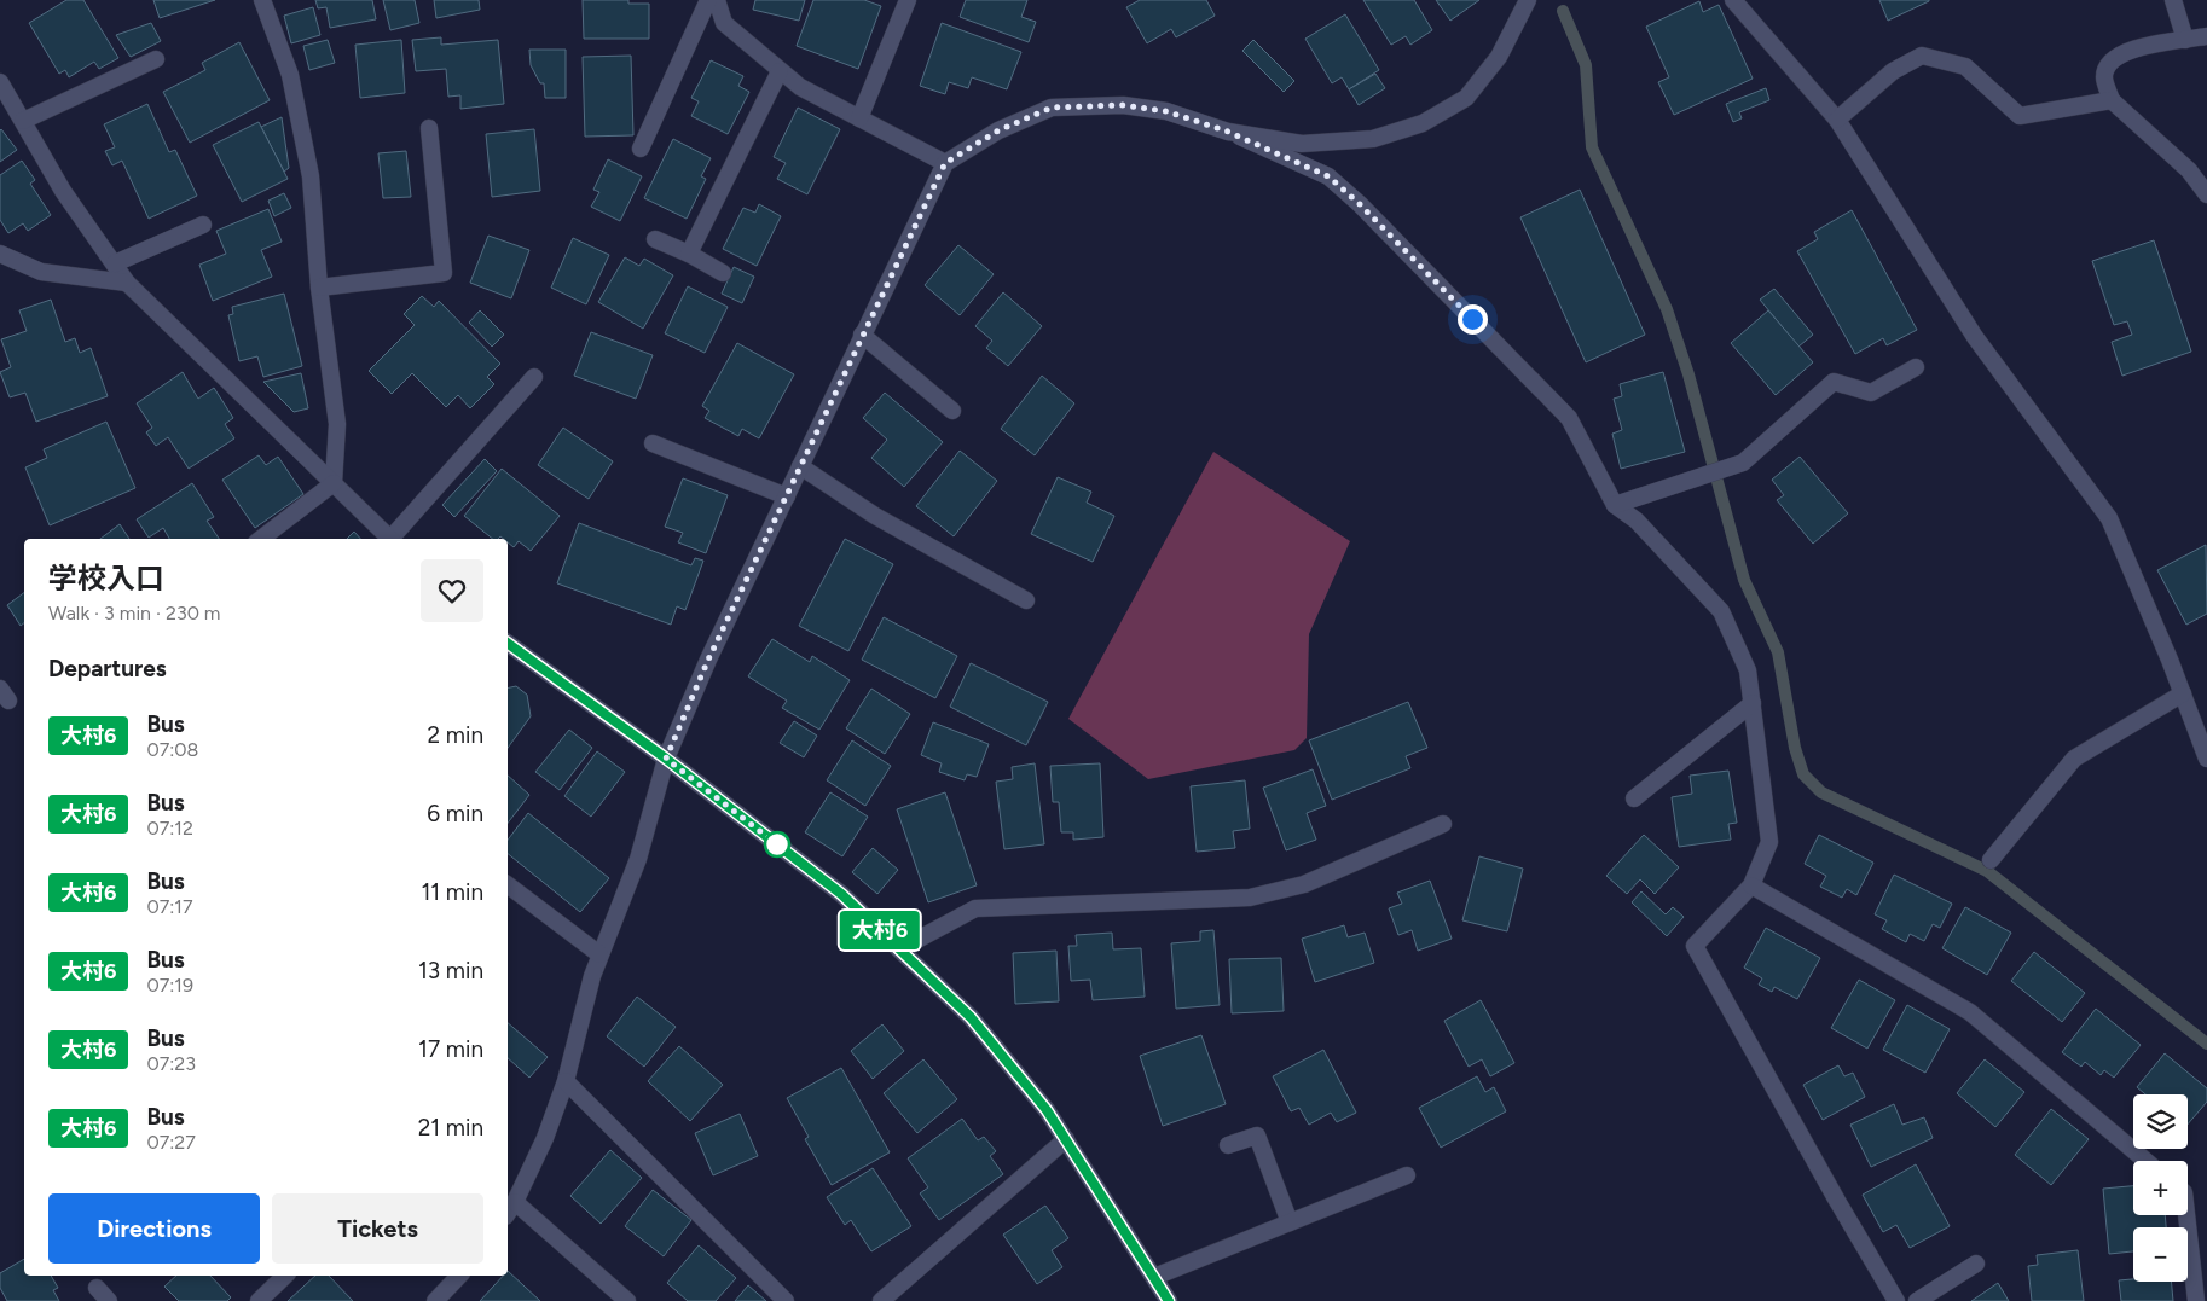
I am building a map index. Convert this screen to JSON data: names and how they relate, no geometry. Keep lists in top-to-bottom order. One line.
{"lines":["bus line 大村6"],"page":{"on_map":"大村6","heading":[["学校入口","Walk · 3 min · 230 m"],"Departures"],"list":[{"mark":"大村6","name":"Bus","note":"07:08","value":"2 min"},{"mark":"大村6","name":"Bus","note":"07:12","value":"6 min"},{"mark":"大村6","name":"Bus","note":"07:17","value":"11 min"},{"mark":"大村6","name":"Bus","note":"07:19","value":"13 min"},{"mark":"大村6","name":"Bus","note":"07:23","value":"17 min"},{"mark":"大村6","name":"Bus","note":"07:27","value":"21 min"}],"map_buttons":["+","−"],"buttons":["Directions","Tickets"]}}
